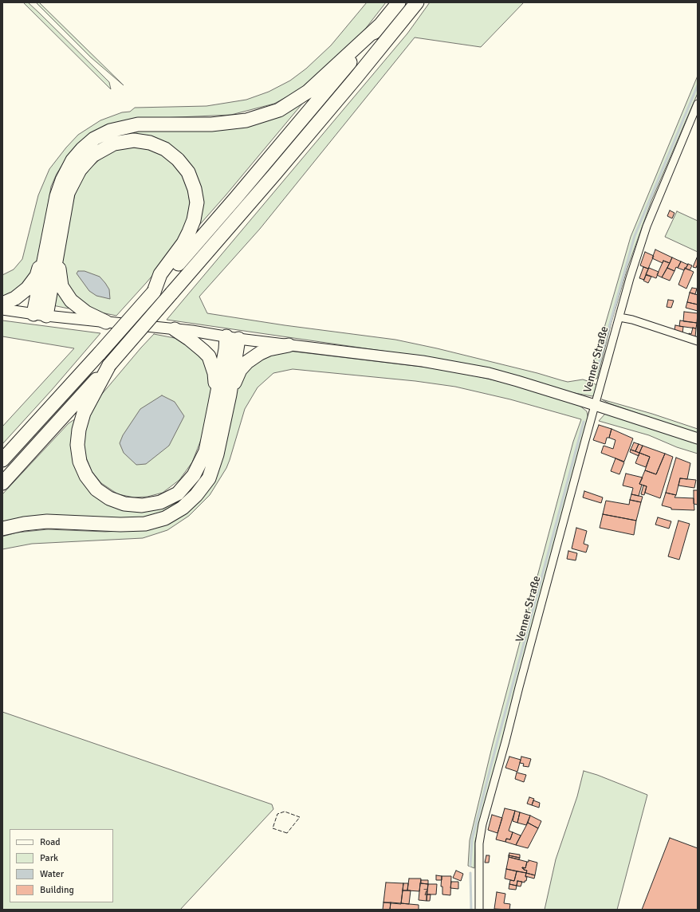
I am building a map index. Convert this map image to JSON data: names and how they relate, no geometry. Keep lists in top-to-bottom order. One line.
{"streets":{"street":["Venner Straße"]},"house_numbers":["7"],"legend":["Road","Park","Water","Building"]}
